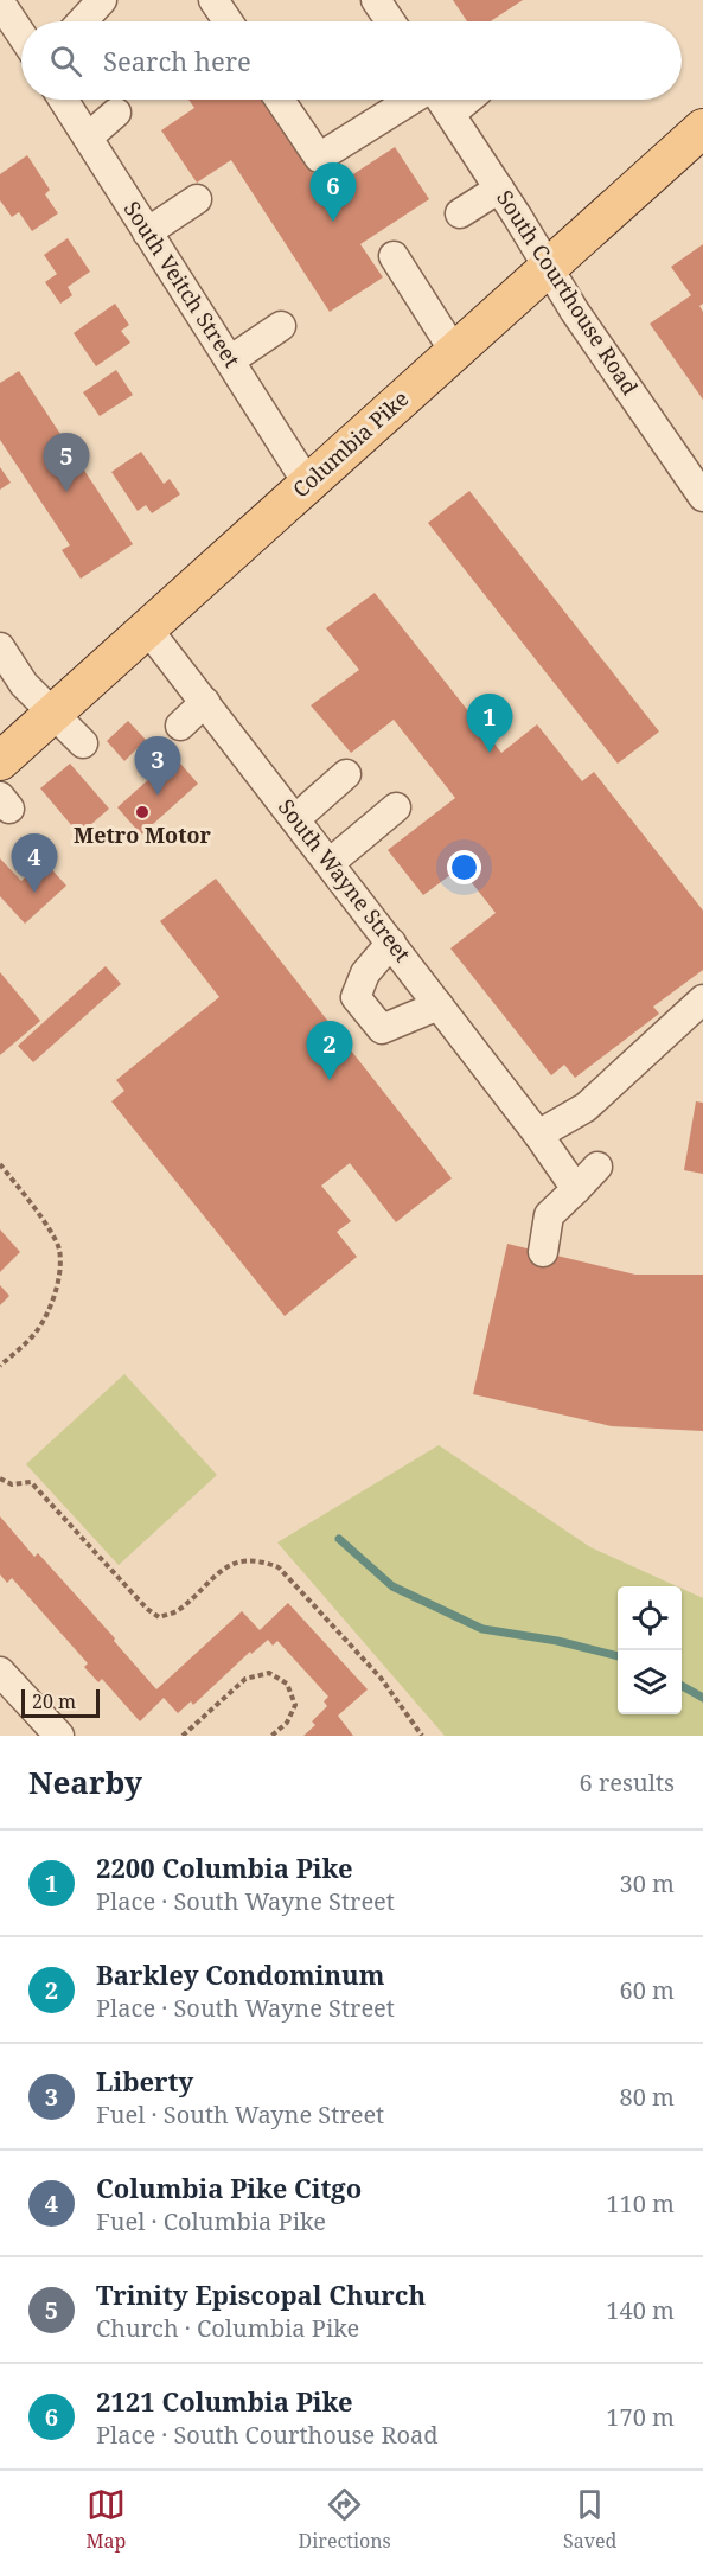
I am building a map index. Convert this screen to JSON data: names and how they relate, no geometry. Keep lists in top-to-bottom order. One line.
{"streets":{"main road":["Columbia Pike"],"street":["South Veitch Street","South Courthouse Road","South Wayne Street"]},"crossings":[["South Veitch Street","Columbia Pike"],["South Courthouse Road","Columbia Pike"],["Columbia Pike","South Wayne Street"]],"places":["Metro Motor"],"scale_bar":"20 m","page":{"search":"Search here","pins":["6","5","1","3","4","2"],"scale":"20 m","heading":["Nearby","6 results"],"list":[{"mark":"1","name":"2200 Columbia Pike","note":"Place · South Wayne Street","value":"30 m"},{"mark":"2","name":"Barkley Condominum","note":"Place · South Wayne Street","value":"60 m"},{"mark":"3","name":"Liberty","note":"Fuel · South Wayne Street","value":"80 m"},{"mark":"4","name":"Columbia Pike Citgo","note":"Fuel · Columbia Pike","value":"110 m"},{"mark":"5","name":"Trinity Episcopal Church","note":"Church · Columbia Pike","value":"140 m"},{"mark":"6","name":"2121 Columbia Pike","note":"Place · South Courthouse Road","value":"170 m"}],"nav":["Map","Directions","Saved"]}}
